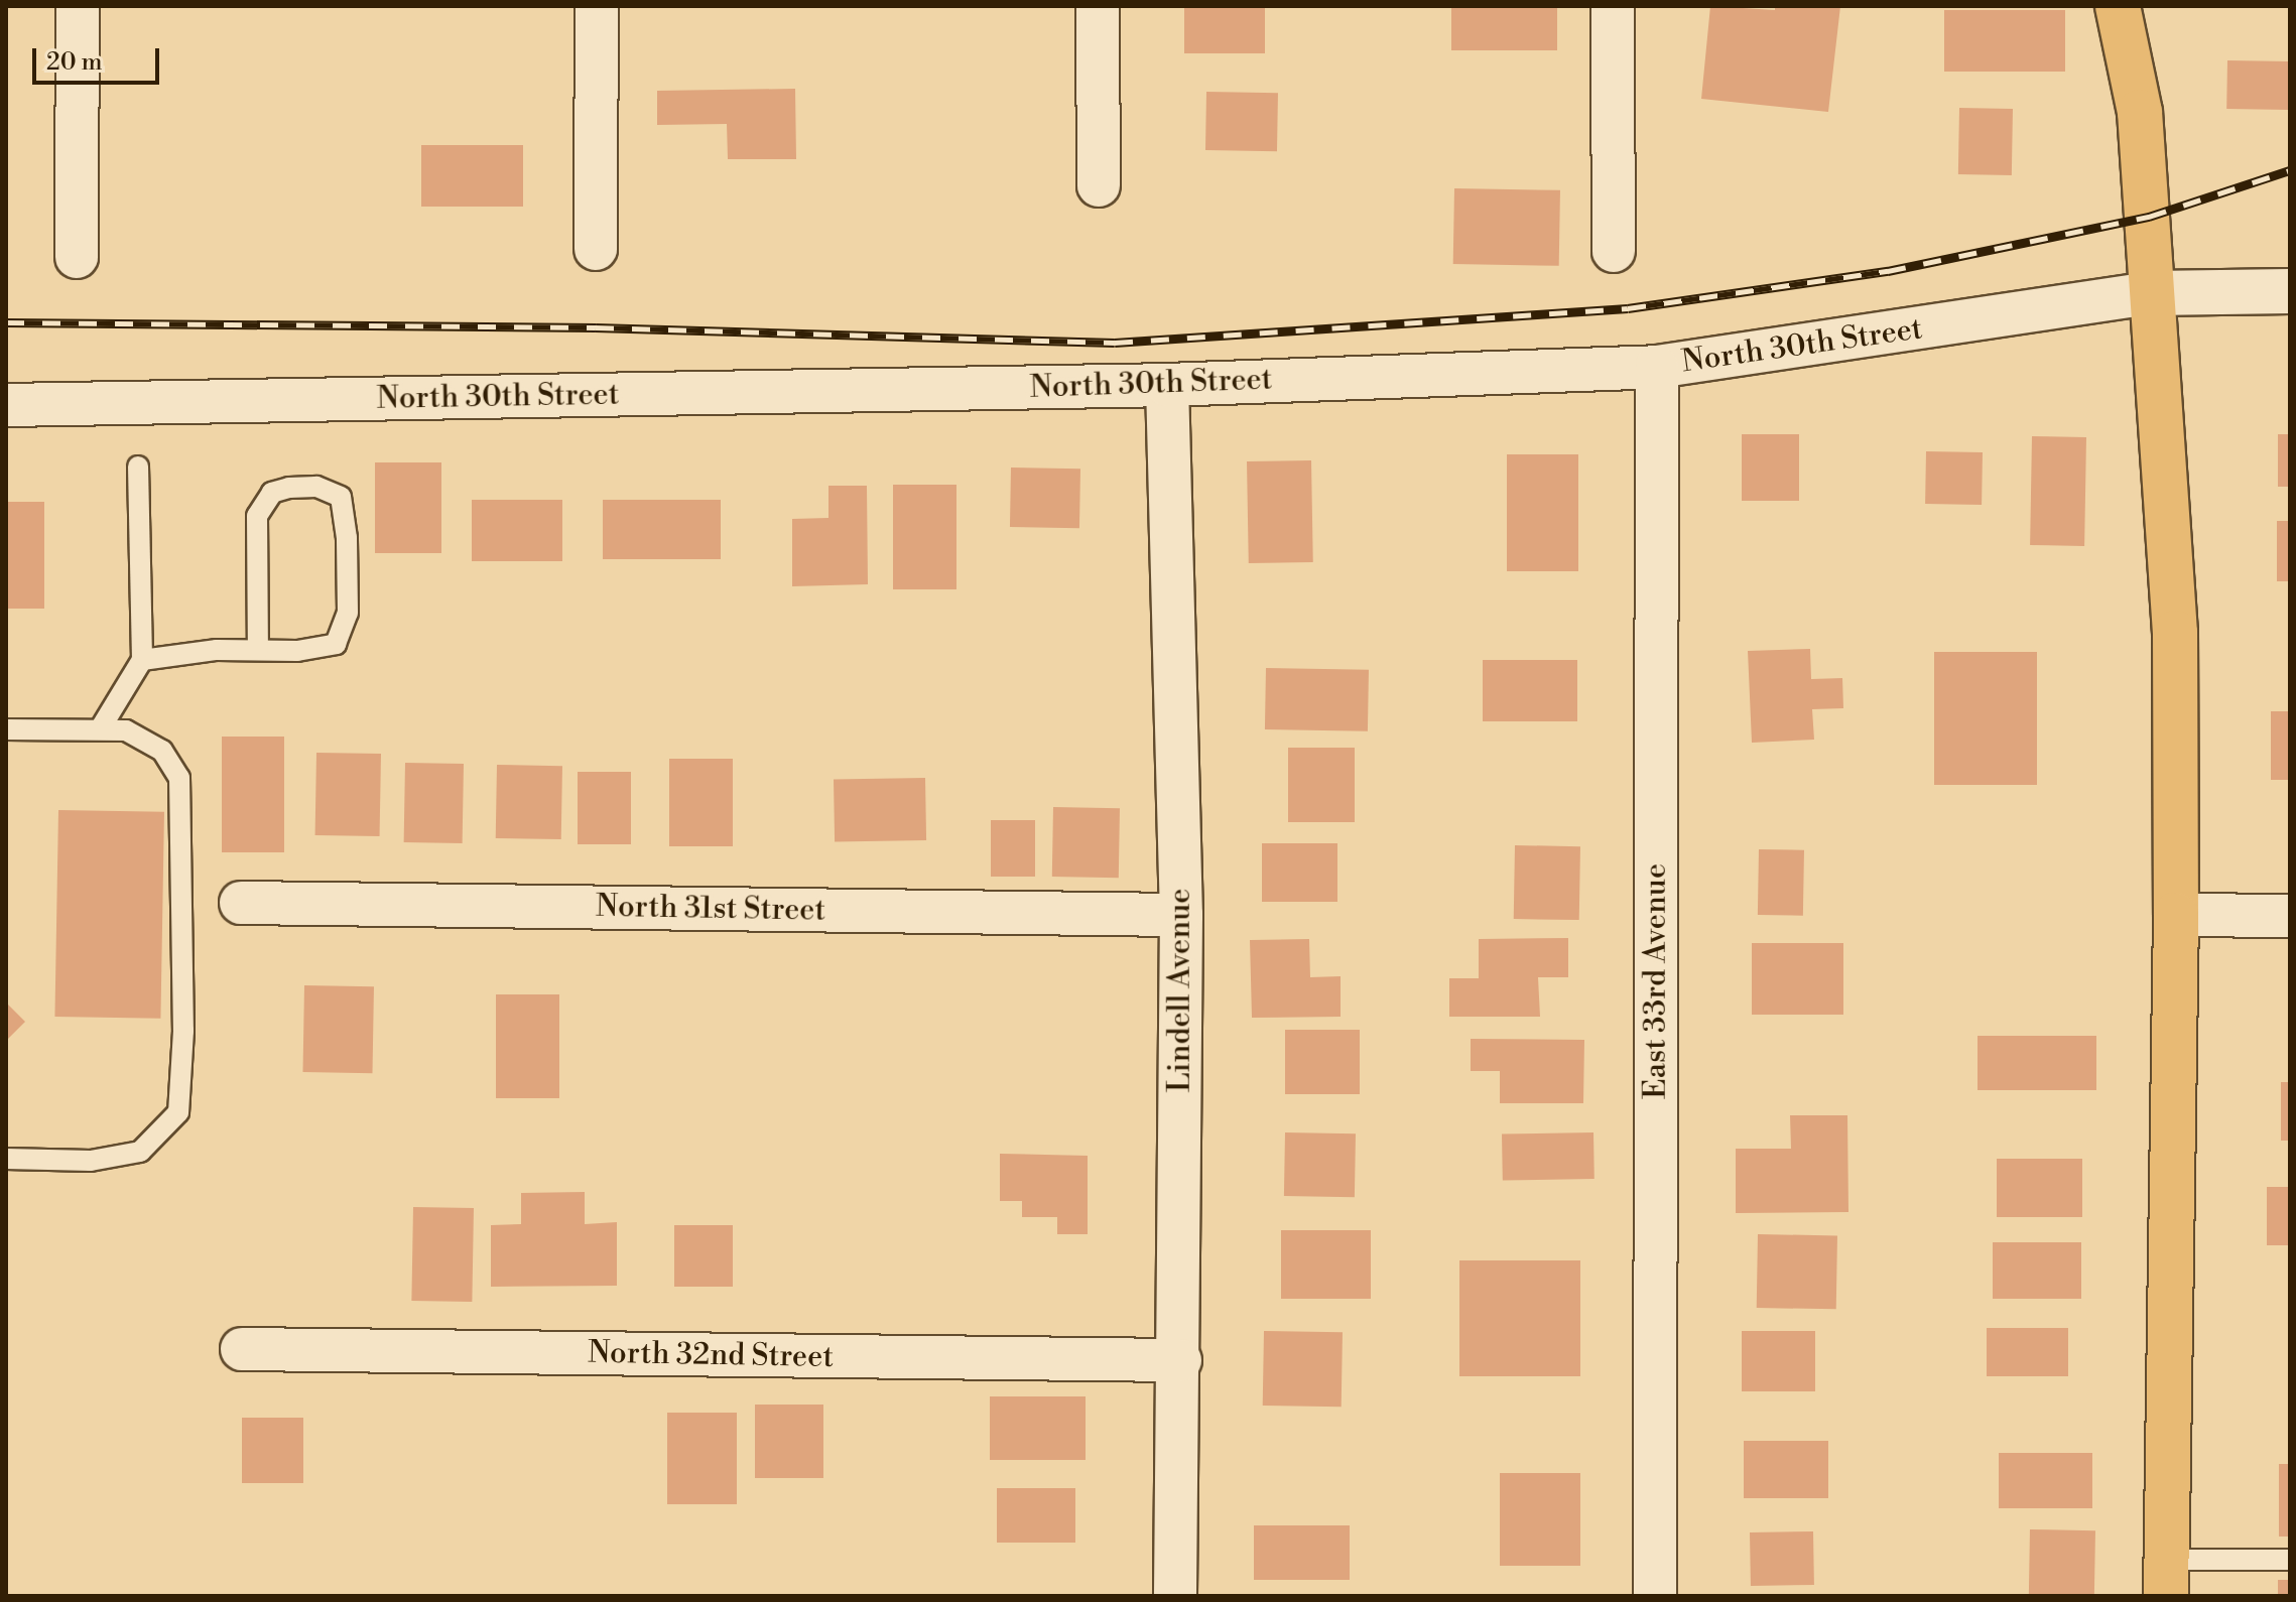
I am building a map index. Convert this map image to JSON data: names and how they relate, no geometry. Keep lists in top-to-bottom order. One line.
{"streets":{"street":["North 30th Street","North 31st Street","East 33rd Avenue","Lindell Avenue","North 32nd Street"]},"crossings":[["North 30th Street","East 33rd Avenue"],["North 30th Street","Lindell Avenue"],["North 31st Street","Lindell Avenue"],["Lindell Avenue","North 32nd Street"]],"scale_bar":"20 m"}
